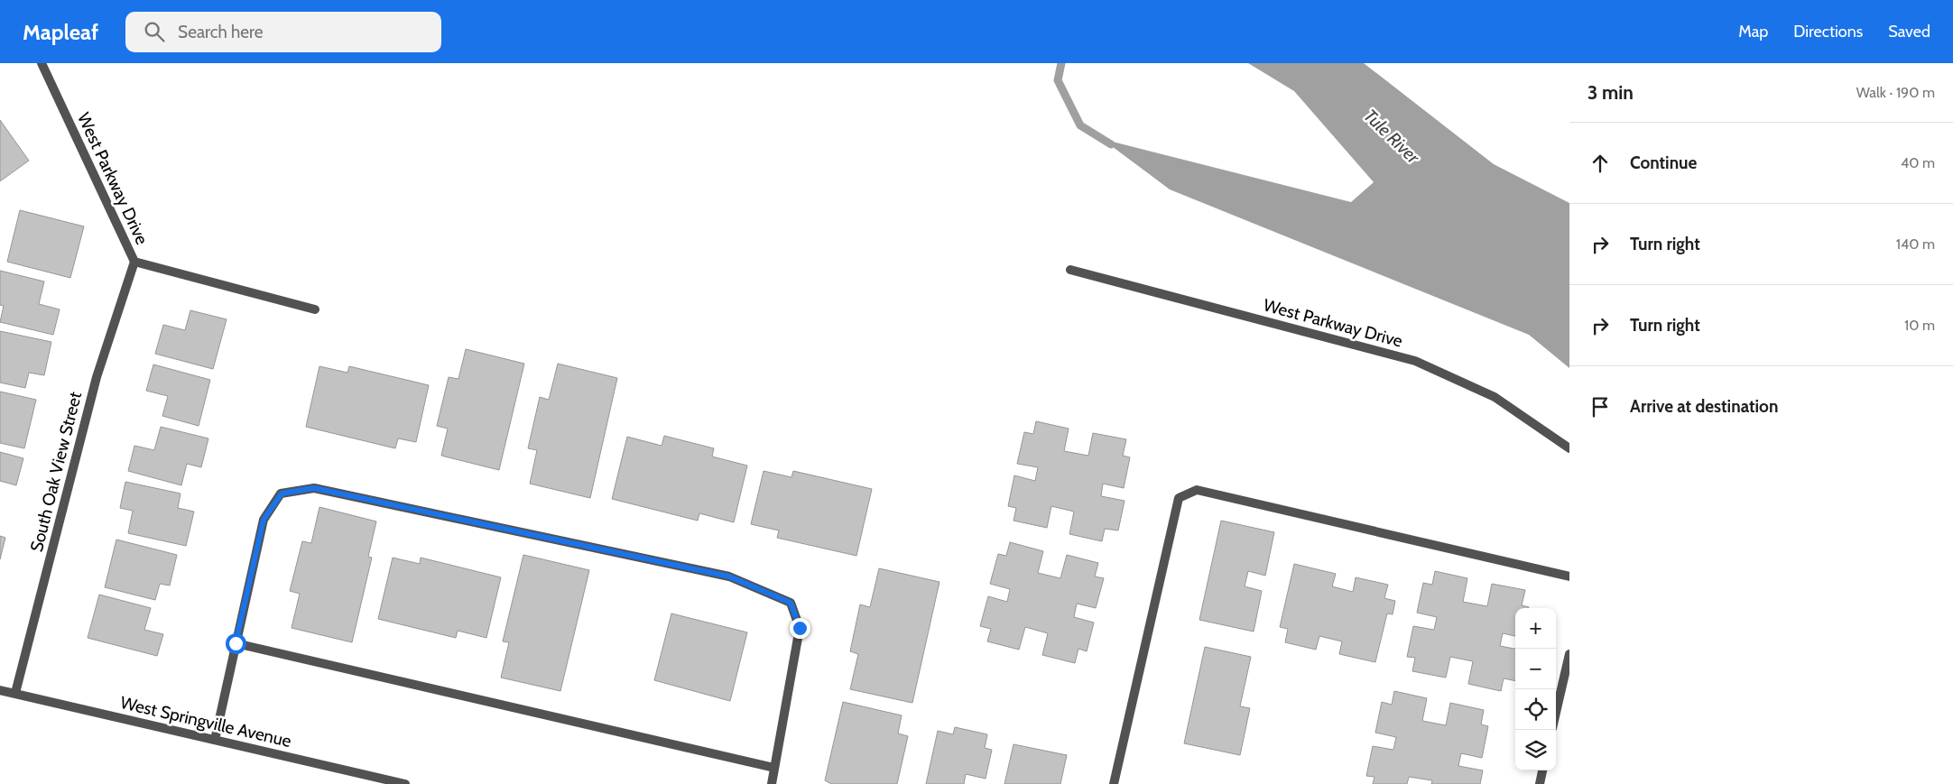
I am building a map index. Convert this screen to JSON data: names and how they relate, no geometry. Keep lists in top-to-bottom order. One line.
{"streets":{"street":["West Parkway Drive","South Oak View Street","West Springville Avenue"]},"crossings":[["West Parkway Drive","South Oak View Street"],["South Oak View Street","West Springville Avenue"]],"water":["Tule River"],"page":{"header":"Mapleaf","search":"Search here","nav":["Map","Directions","Saved"],"heading":["3 min","Walk · 190 m"],"list":[["Continue","40 m"],["Turn right","140 m"],["Turn right","10 m"],"Arrive at destination"],"map_buttons":["+","−"]}}
